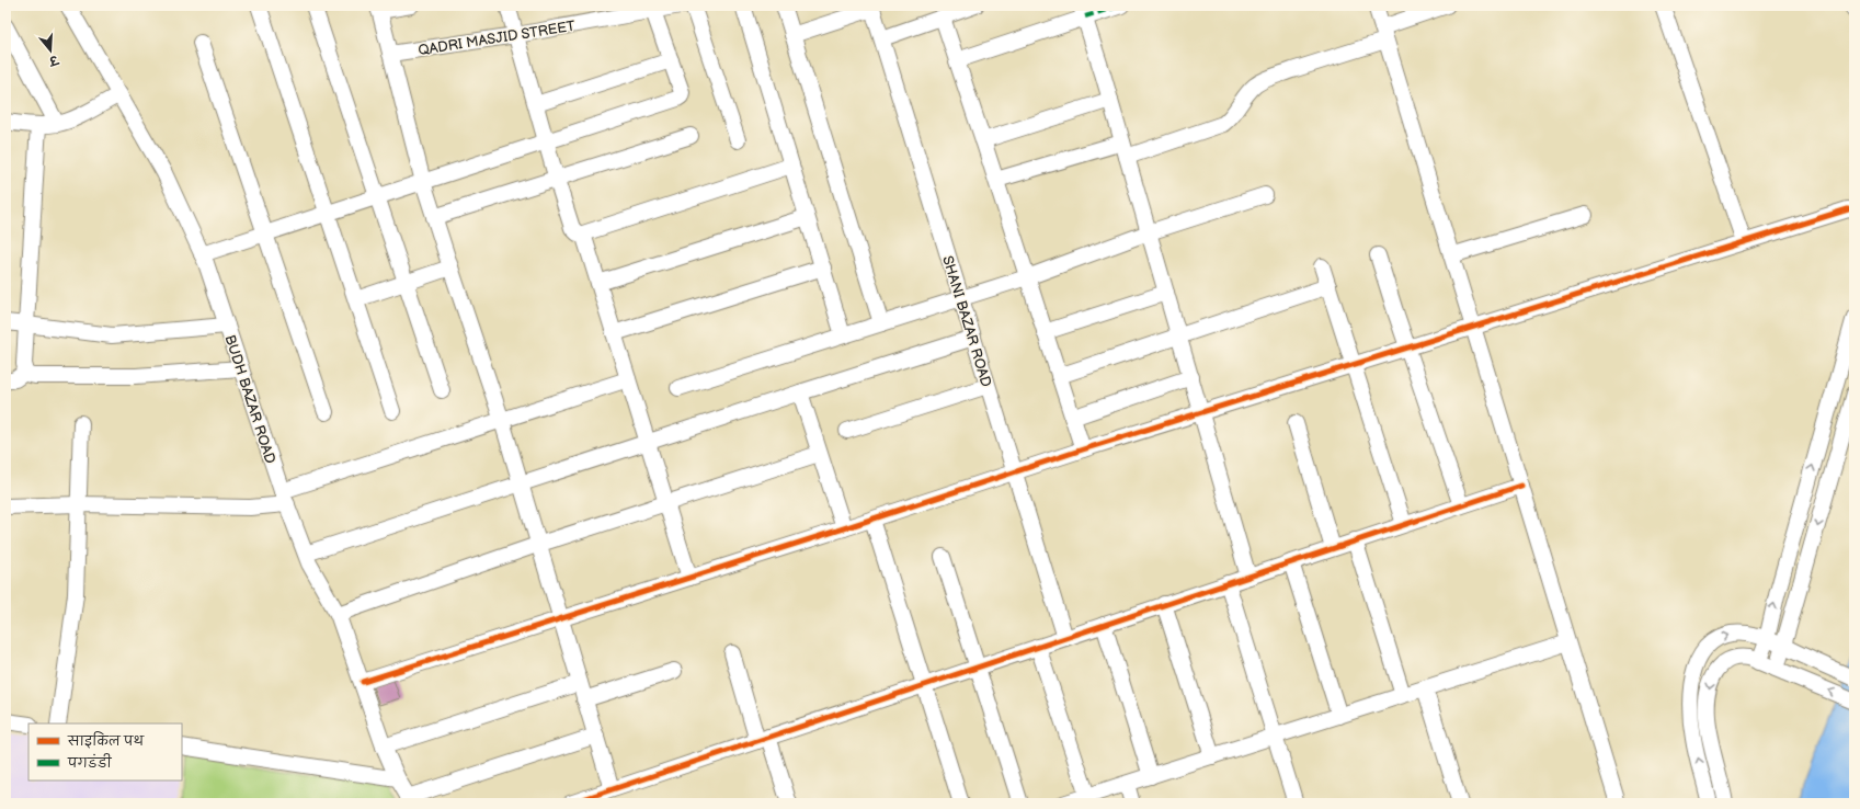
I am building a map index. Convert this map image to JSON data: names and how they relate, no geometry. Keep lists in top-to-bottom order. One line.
{"streets":{"street":["QADRI MASJID STREET","SHANI BAZAR ROAD","BUDH BAZAR ROAD"]},"legend":["साइकिल पथ","पगडंडी"],"north":"bottom"}
